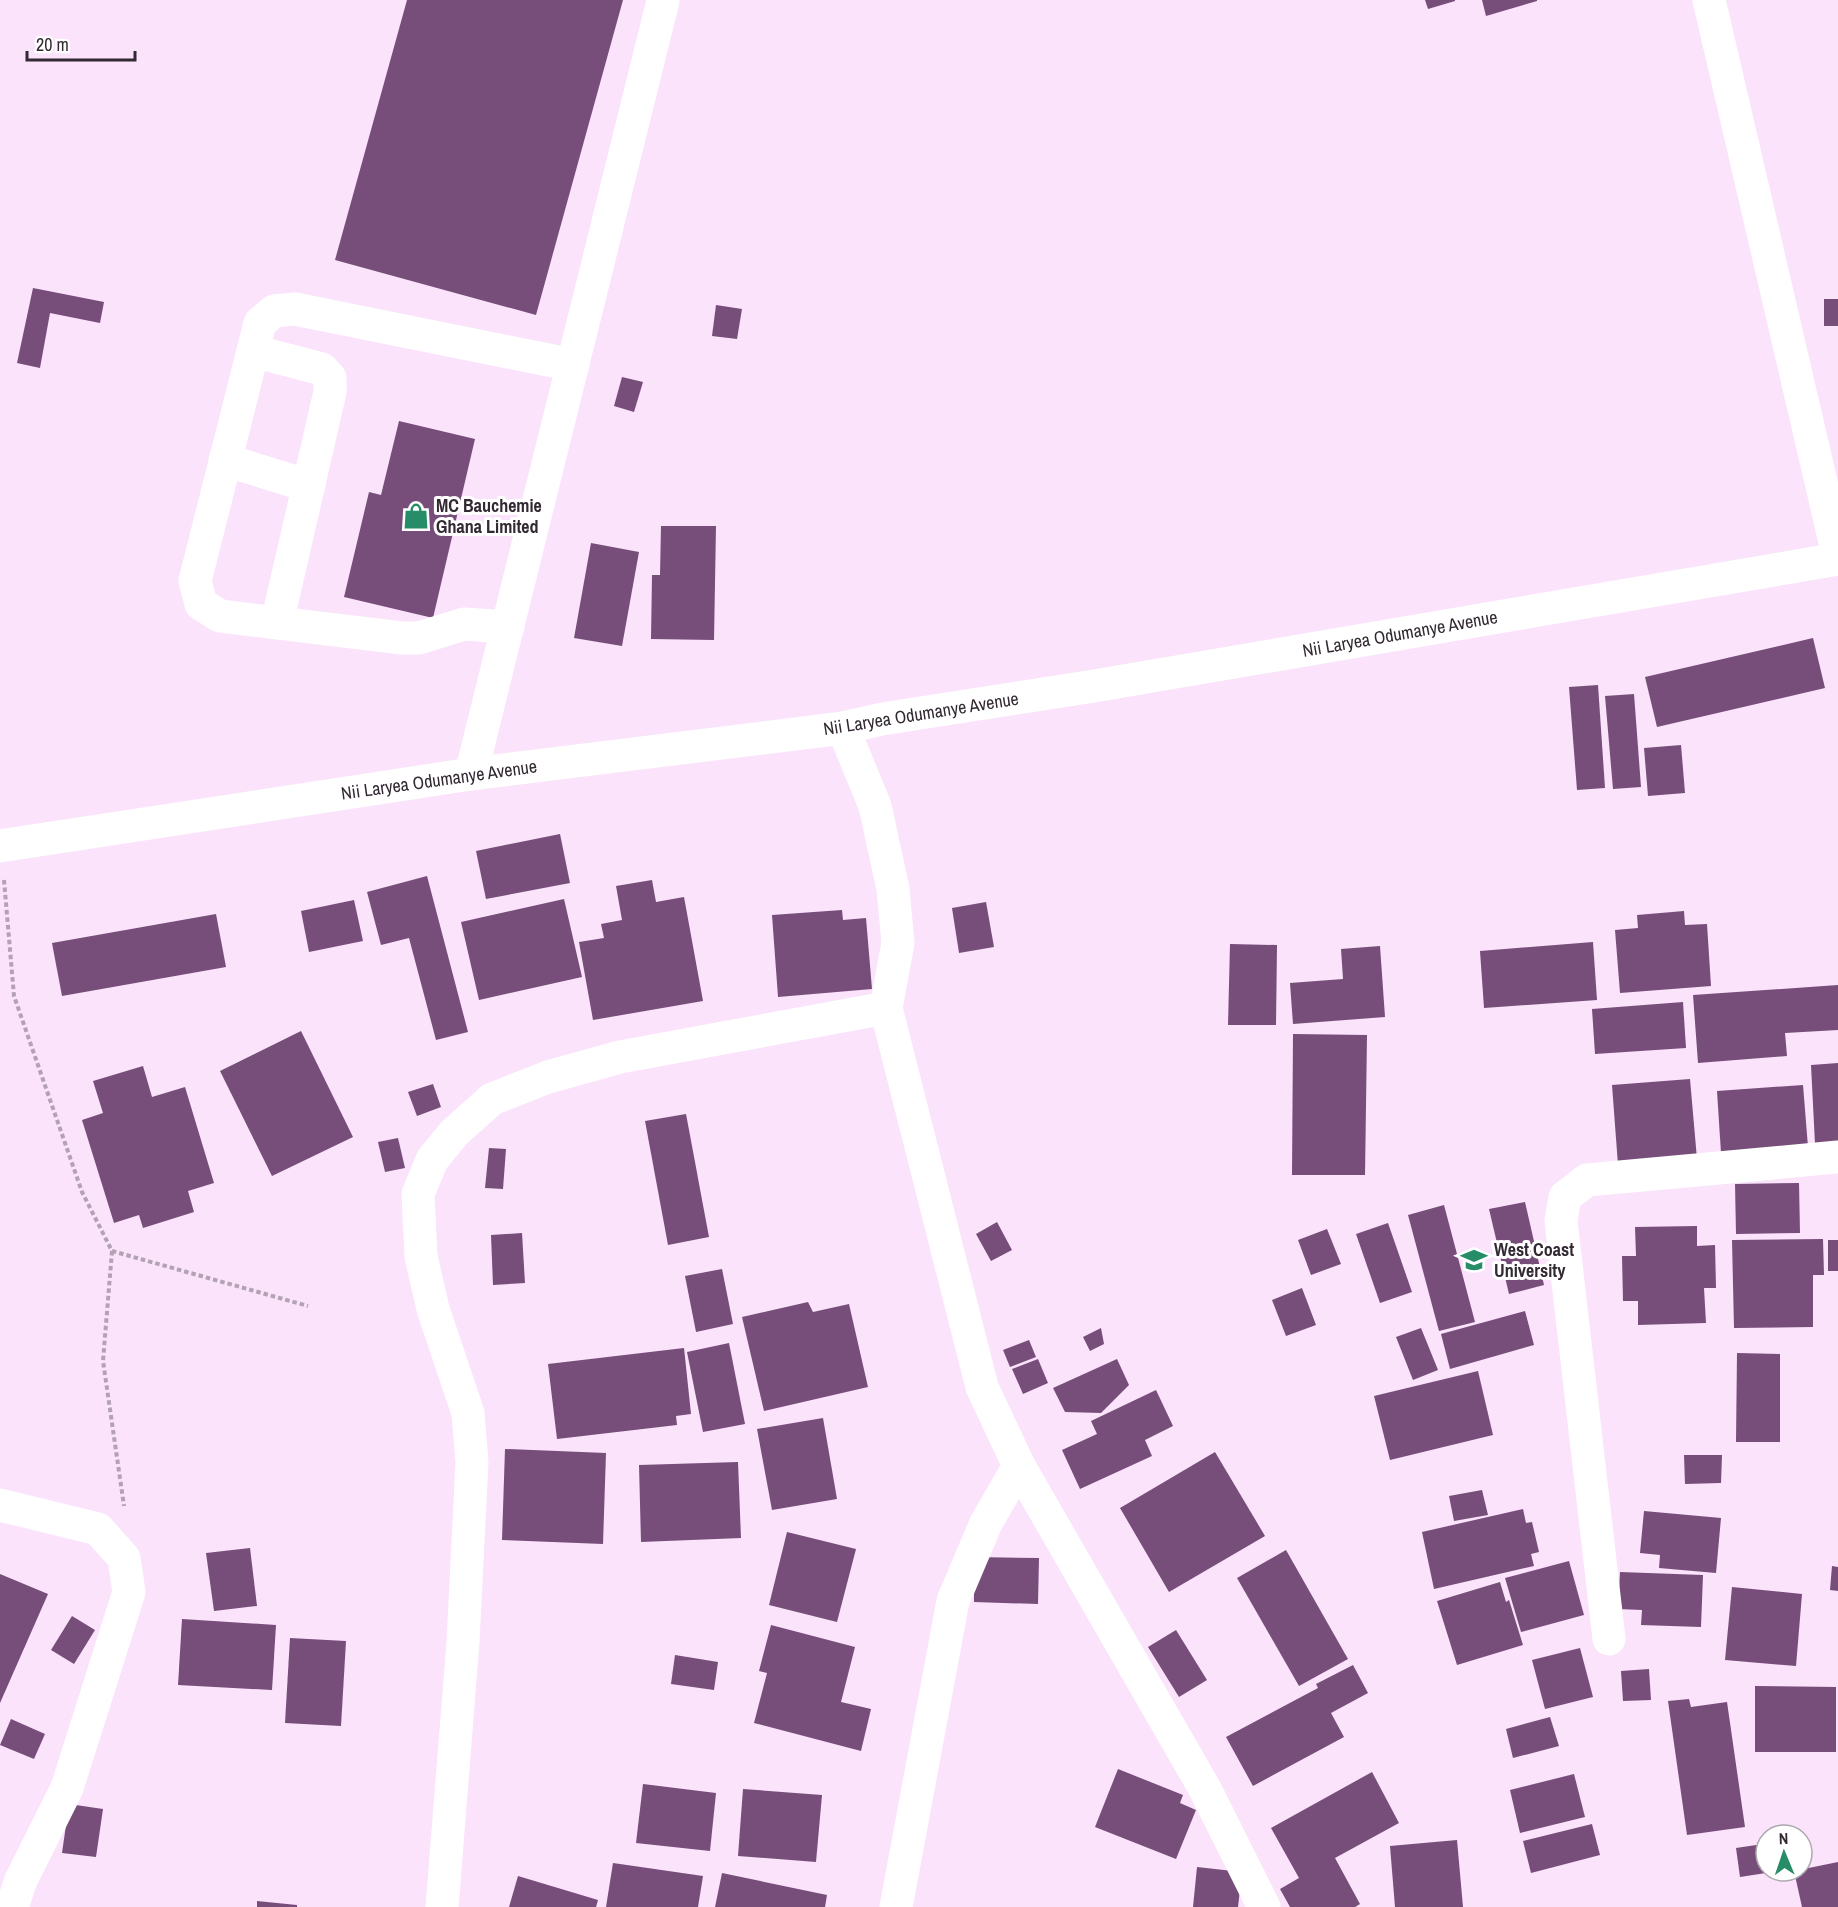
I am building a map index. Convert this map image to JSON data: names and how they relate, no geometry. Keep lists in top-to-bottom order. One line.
{"streets":{"street":["Nii Laryea Odumanye Avenue"]},"places":{"shop":["MC Bauchemie Ghana Limited"],"school or university":["West Coast University"]},"scale_bar":"20 m","north":"top"}
